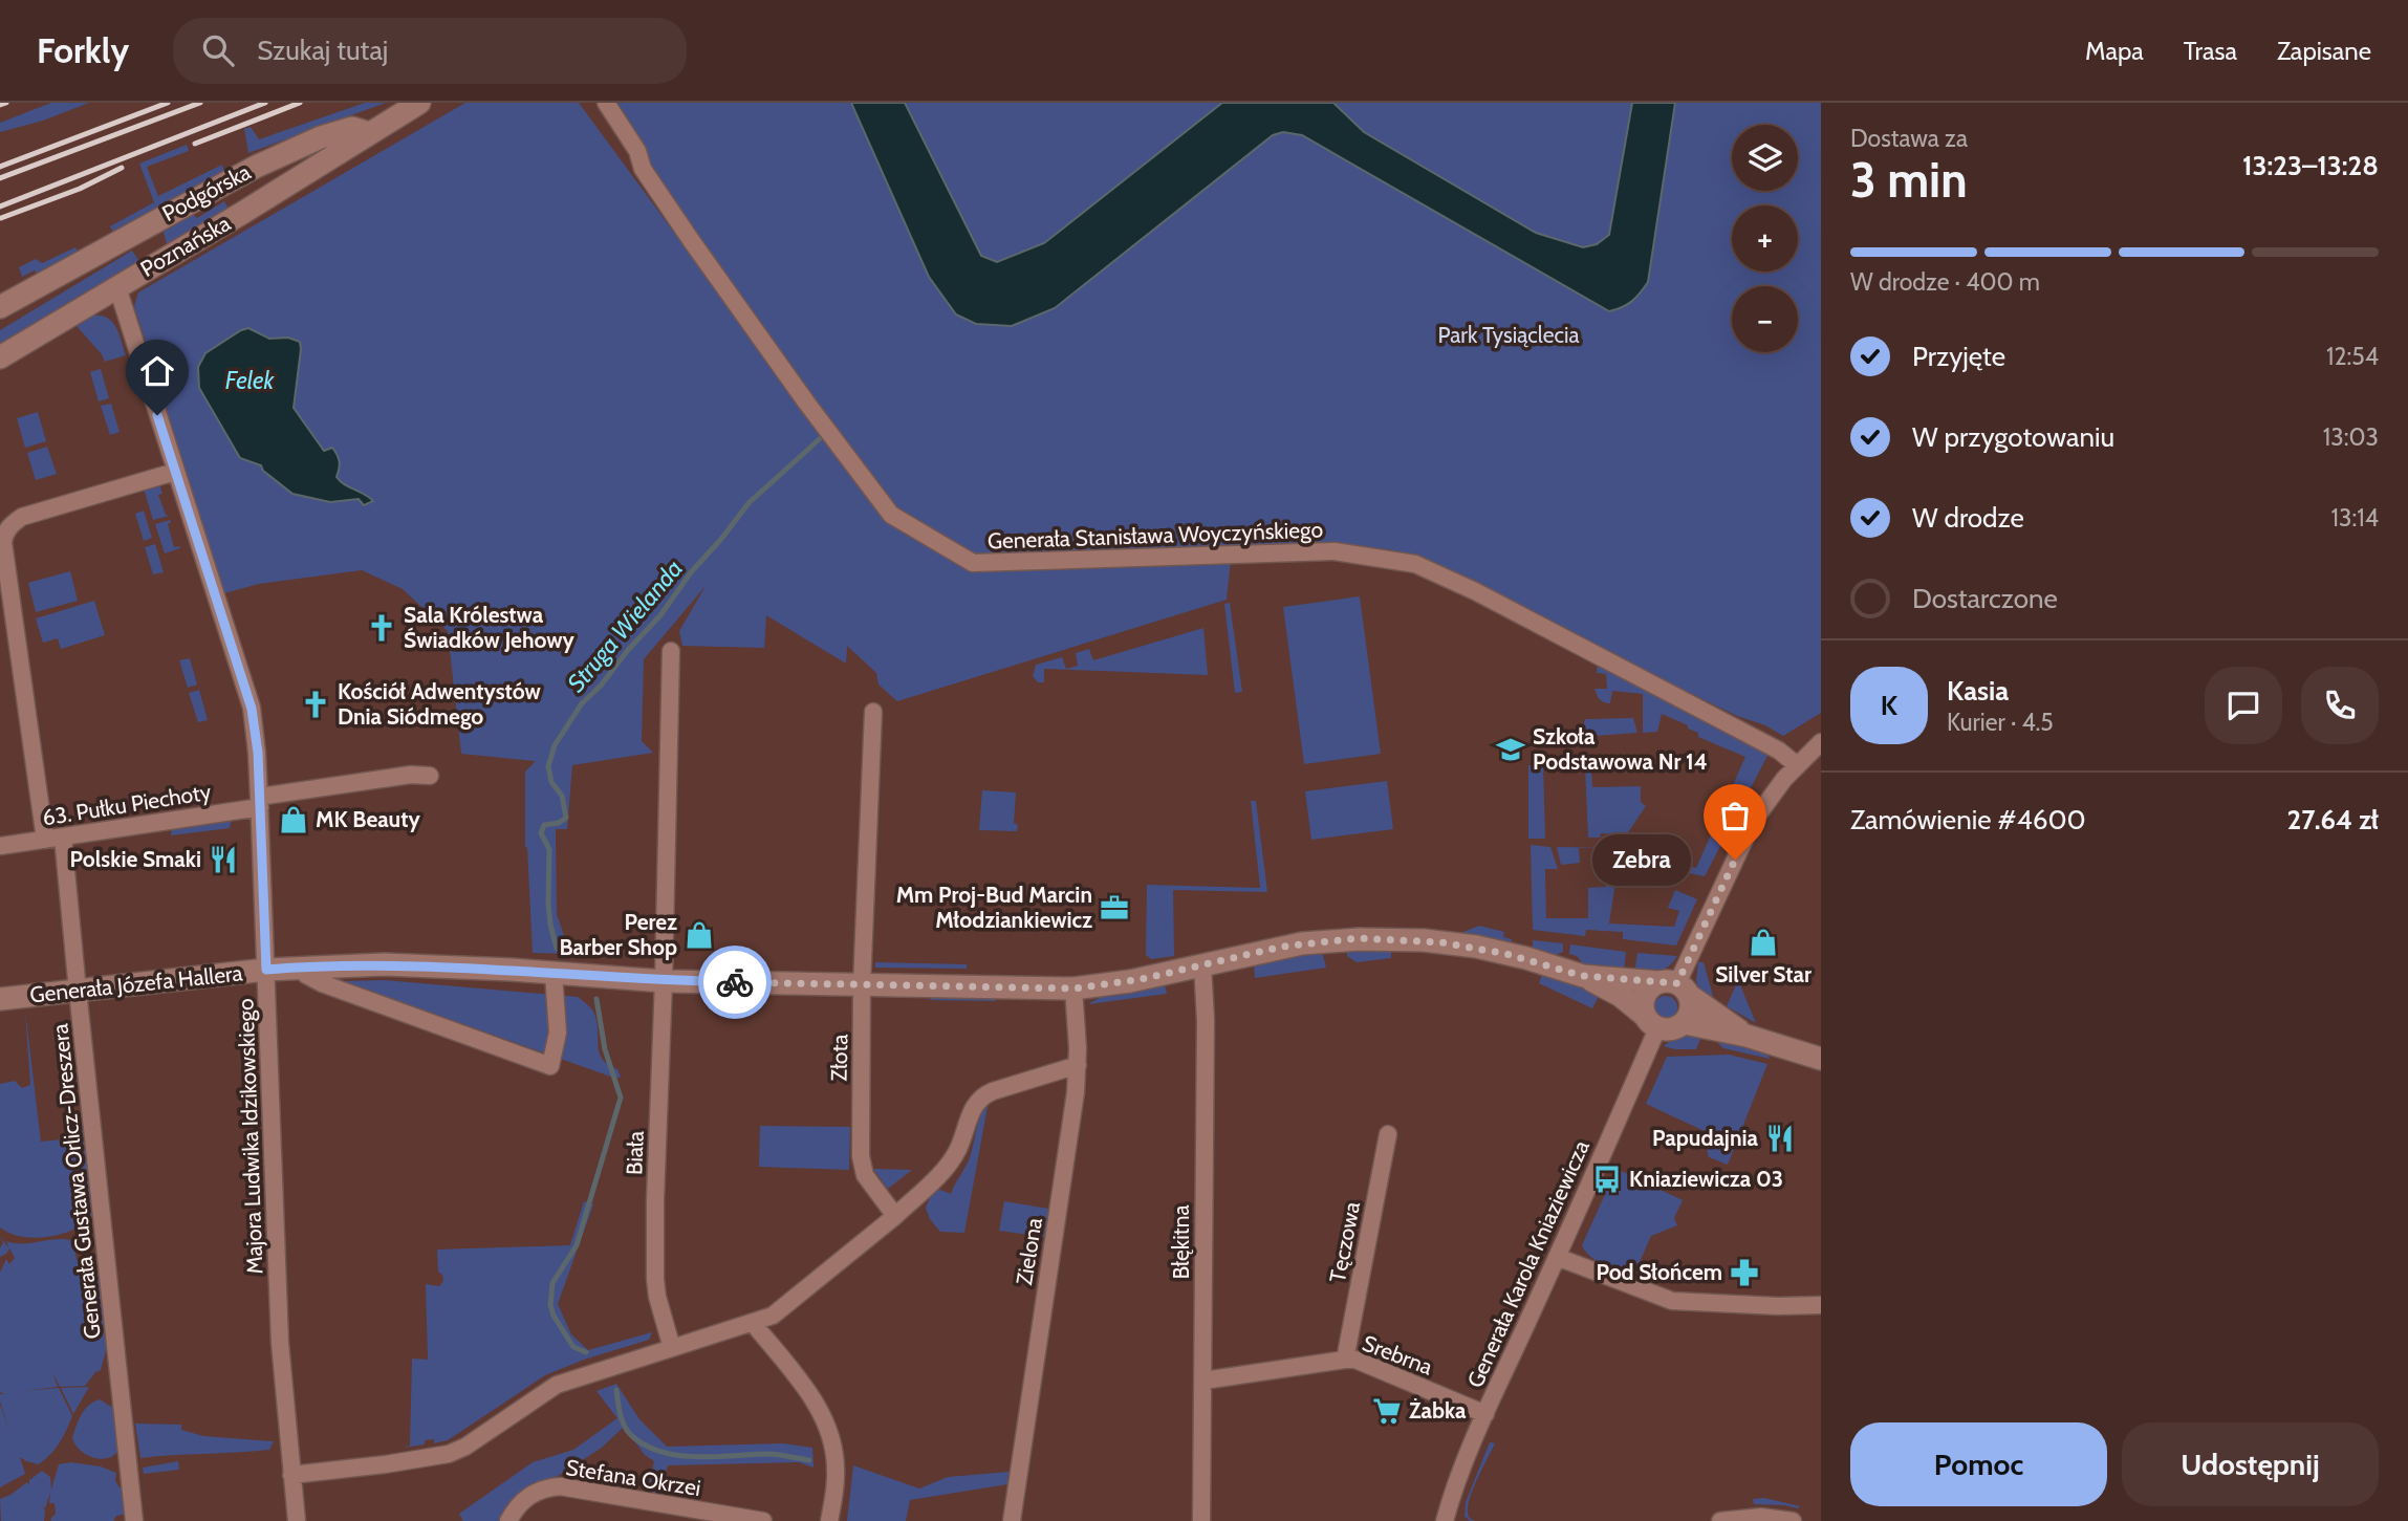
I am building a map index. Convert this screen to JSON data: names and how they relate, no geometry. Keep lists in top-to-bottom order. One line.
{"streets":{"street":["Podgórska","Poznańska","Generała Stanisława Woyczyńskiego","63. Pułku Piechoty","Generała Józefa Hallera","Złota","Majora Ludwika Idzikowskiego","Biała","Generała Gustawa Orlicz-Dreszera","Błękitna","Tęczowa","Zielona","Generała Karola Kniaziewicza","Srebrna","Stefana Okrzei"]},"crossings":[["Podgórska","Poznańska"],["Poznańska","Majora Ludwika Idzikowskiego"],["63. Pułku Piechoty","Majora Ludwika Idzikowskiego"],["63. Pułku Piechoty","Generała Gustawa Orlicz-Dreszera"],["Generała Józefa Hallera","Złota"],["Generała Józefa Hallera","Majora Ludwika Idzikowskiego"],["Generała Józefa Hallera","Biała"],["Generała Józefa Hallera","Generała Gustawa Orlicz-Dreszera"],["Generała Józefa Hallera","Błękitna"],["Generała Józefa Hallera","Zielona"],["Generała Józefa Hallera","Generała Karola Kniaziewicza"],["Błękitna","Srebrna"],["Tęczowa","Srebrna"],["Generała Karola Kniaziewicza","Srebrna"]],"water":["Felek","Struga Wielanda"],"parks":["Park Tysiąclecia"],"places":{"church":["Sala Królestwa Świadków Jehowy","Kościół Adwentystów Dnia Siódmego"],"school or university":["Szkoła Podstawowa Nr 14"],"shop":["MK Beauty","Perez Barber Shop","Silver Star"],"restaurant":["Polskie Smaki","Papudajnia"],"other":["Zebra"],"office":["Mm Proj-Bud Marcin Młodziankiewicz"],"bus stop":["Kniaziewicza 03"],"pharmacy":["Pod Słońcem"],"supermarket":["Żabka"]},"page":{"header":"Forkly","search":"Szukaj tutaj","nav":["Mapa","Trasa","Zapisane"],"heading":["3 min","Dostawa za","13:23–13:28"],"panel":["Kasia","Kurier · 4.5","Zamówienie #4600","27.64 zł"],"map_buttons":["+","−"],"bar":"W drodze · 400 m","list":[["Przyjęte","12:54"],["W przygotowaniu","13:03"],["W drodze","13:14"],"Dostarczone"],"round":"K","bubble":"Zebra","buttons":["Pomoc","Udostępnij"]}}
